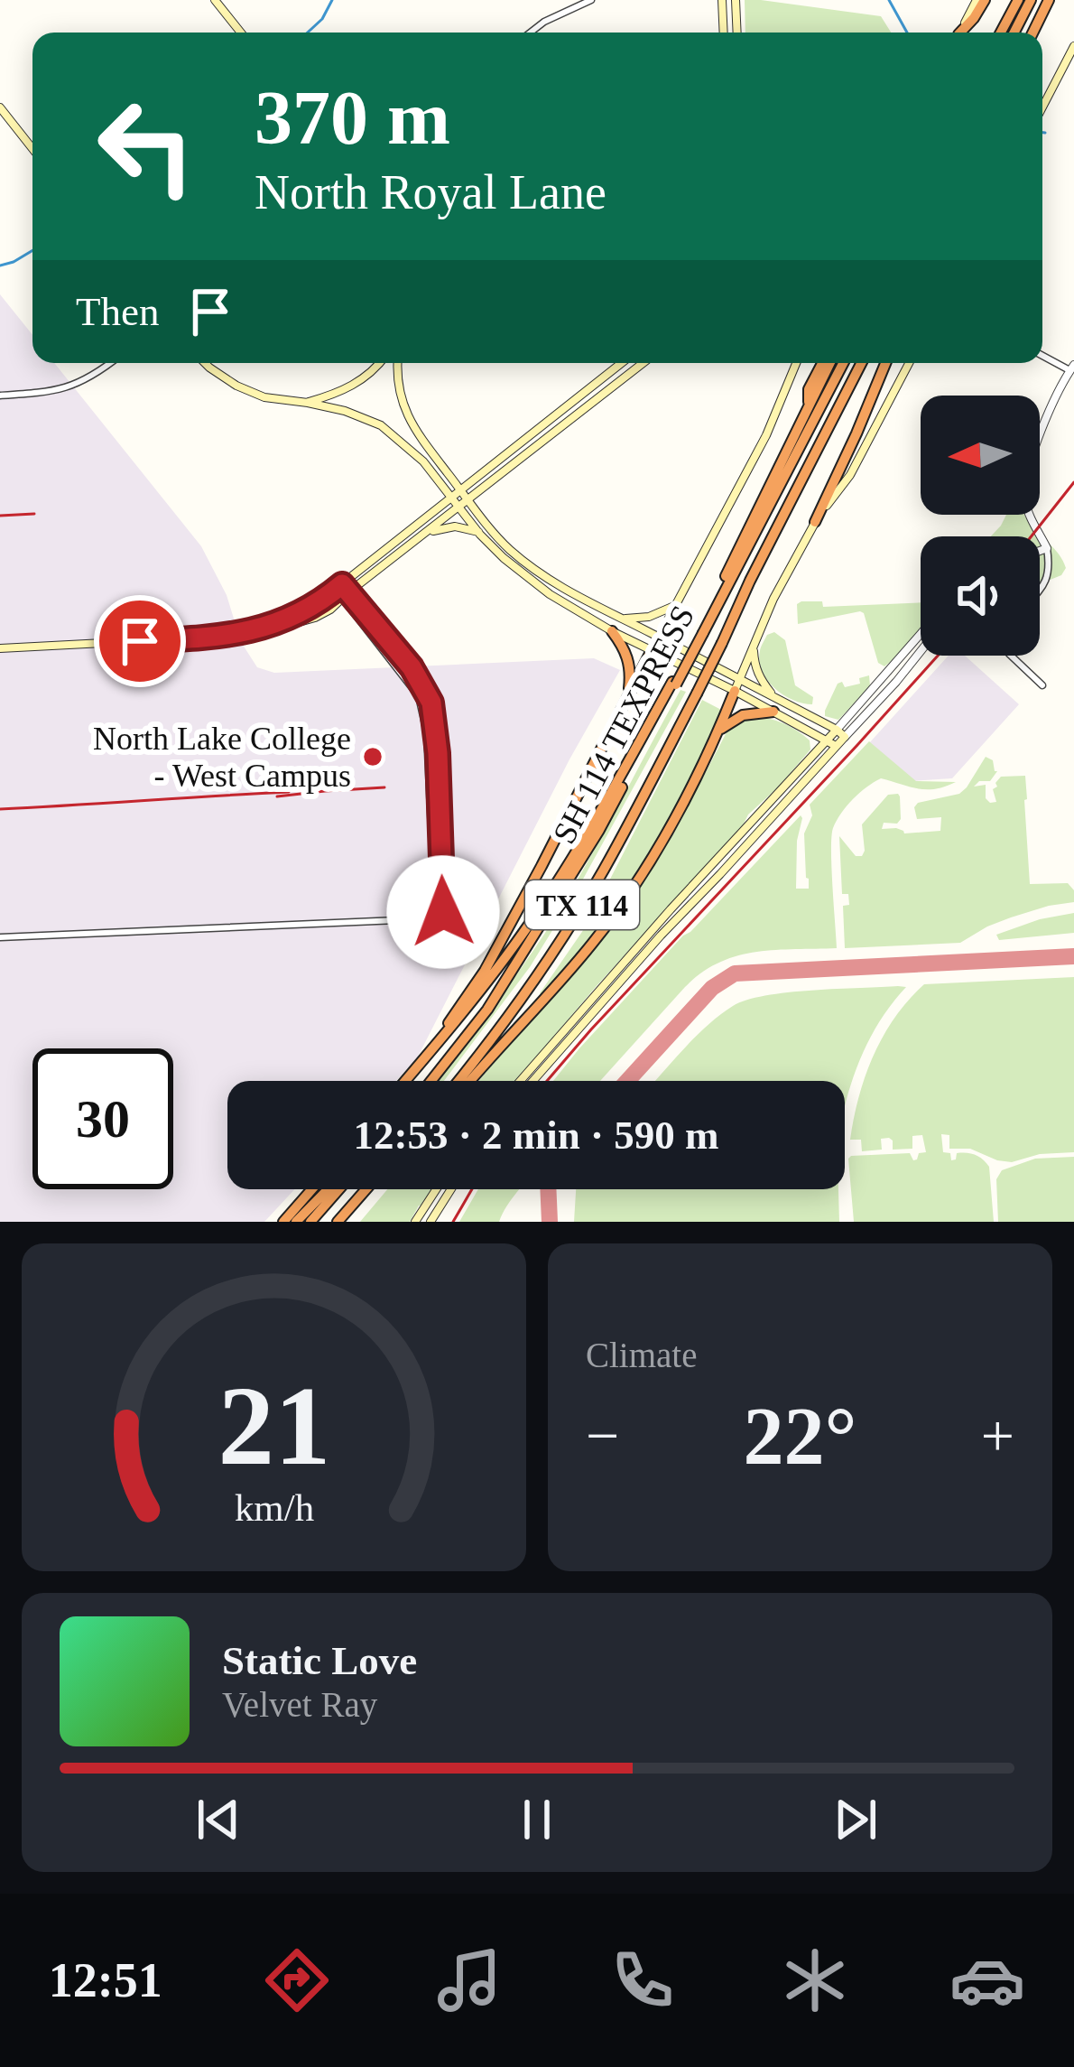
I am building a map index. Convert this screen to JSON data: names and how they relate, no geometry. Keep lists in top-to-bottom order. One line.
{"streets":{"highway":["SH 114 TEXPRESS","TX 114"]},"crossings":[["SH 114 TEXPRESS","TX 114"]],"places":["North Lake College - West Campus"],"north":"left","page":{"turn":["370 m","North Royal Lane"],"then":"Then","limit":"30","trip":"12:53 · 2 min · 590 m","tile":"Climate","heat":["−","22°","+"],"song":["Static Love","Velvet Ray"],"tabs":"12:51","gauge":["21","km/h"]}}
